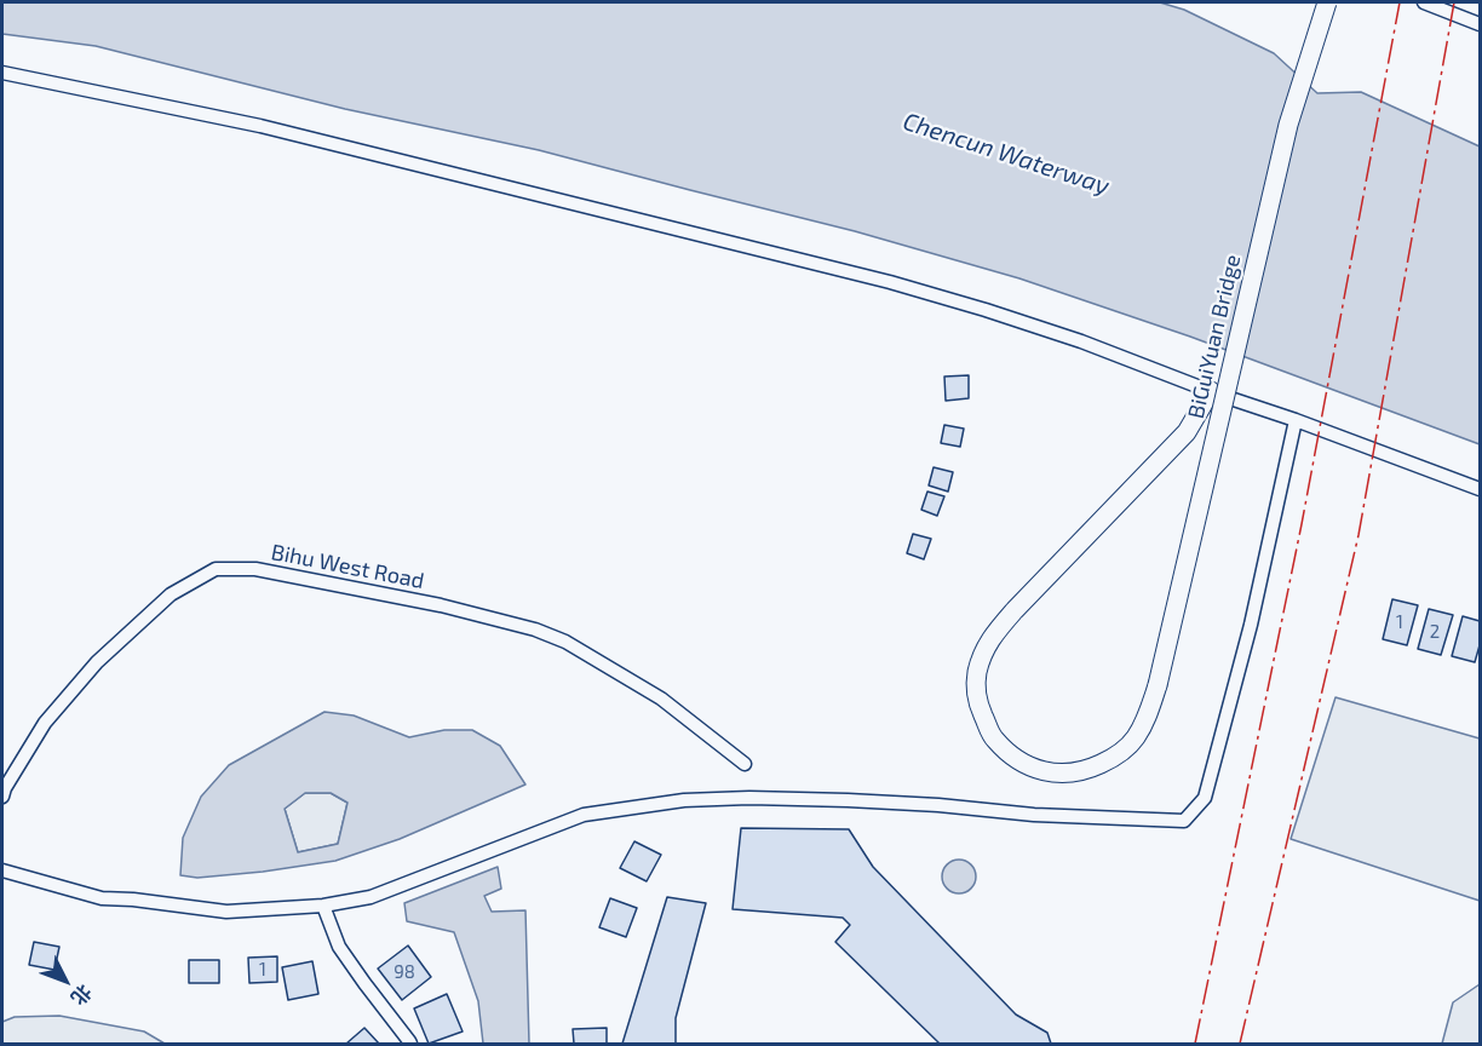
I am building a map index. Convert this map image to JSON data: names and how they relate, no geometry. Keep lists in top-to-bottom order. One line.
{"streets":{"main road":["BiGuiYuan Bridge"],"street":["Bihu West Road"]},"water":["Chencun Waterway"],"house_numbers":["1","2","1","98"],"north":"bottom right"}
